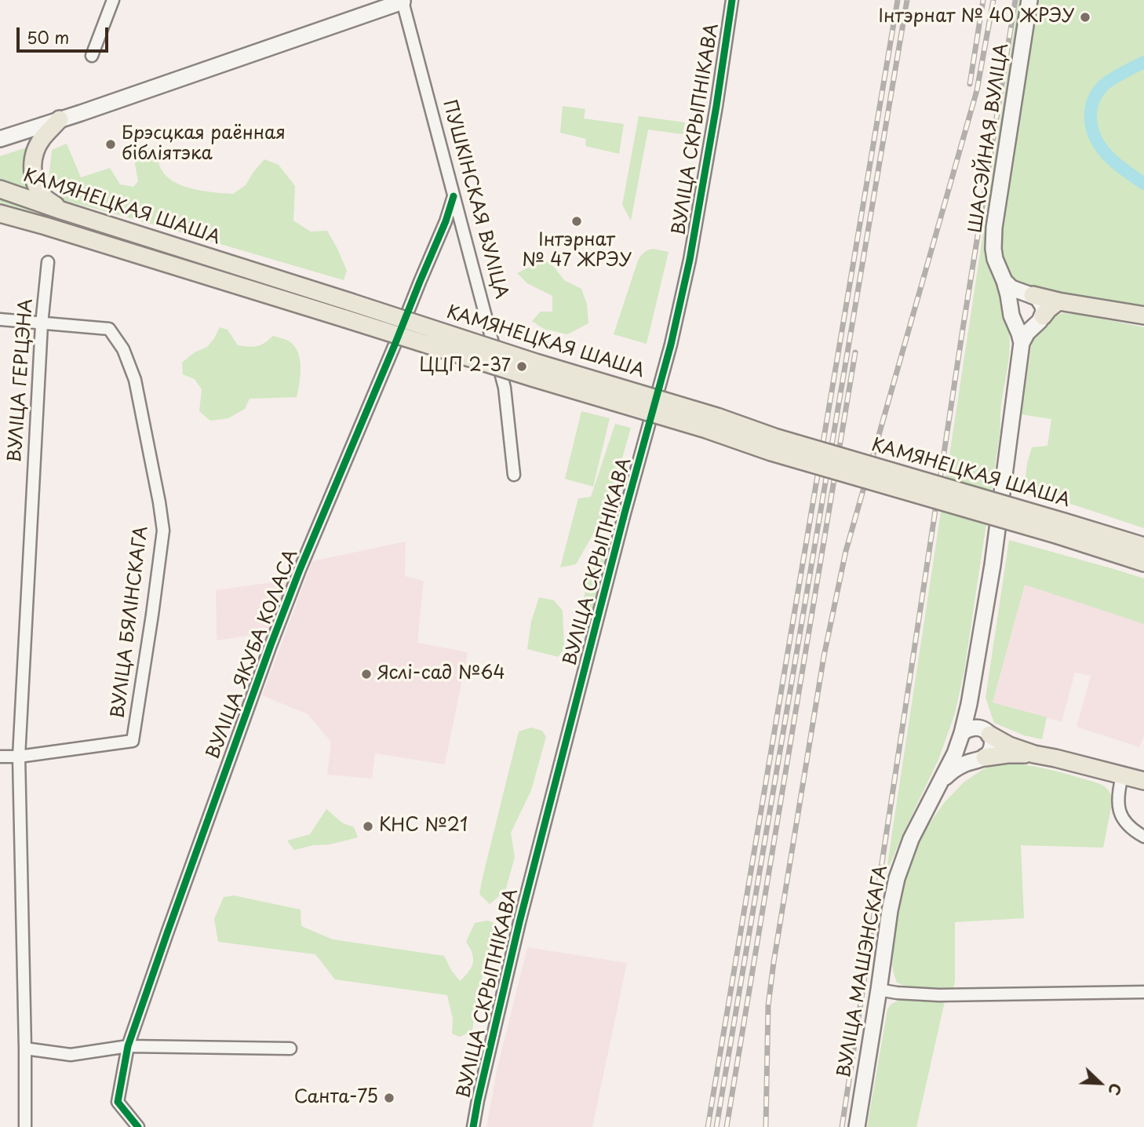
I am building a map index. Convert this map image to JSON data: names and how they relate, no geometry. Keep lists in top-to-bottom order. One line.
{"streets":{"main road":["ШАСЭЙНАЯ ВУЛІЦА","КАМЯНЕЦКАЯ ШАША","ВУЛІЦА МАШЭНСКАГА"],"street":["ВУЛІЦА СКРЫПНІКАВА","ПУШКІНСКАЯ ВУЛІЦА","ВУЛІЦА ГЕРЦЭНА","ВУЛІЦА БЯЛІНСКАГА","ВУЛІЦА ЯКУБА КОЛАСА"]},"crossings":[["ПУШКІНСКАЯ ВУЛІЦА","ВУЛІЦА ЯКУБА КОЛАСА"],["ВУЛІЦА ГЕРЦЭНА","ВУЛІЦА БЯЛІНСКАГА"]],"places":["Інтэрнат № 40 ЖРЭУ","Брэсцкая раённая бібліятэка","Інтэрнат № 47 ЖРЭУ","ЦЦП 2-37","Яслі-сад №64","КНС №21","Санта-75"],"scale_bar":"50 m","north":"bottom right"}
